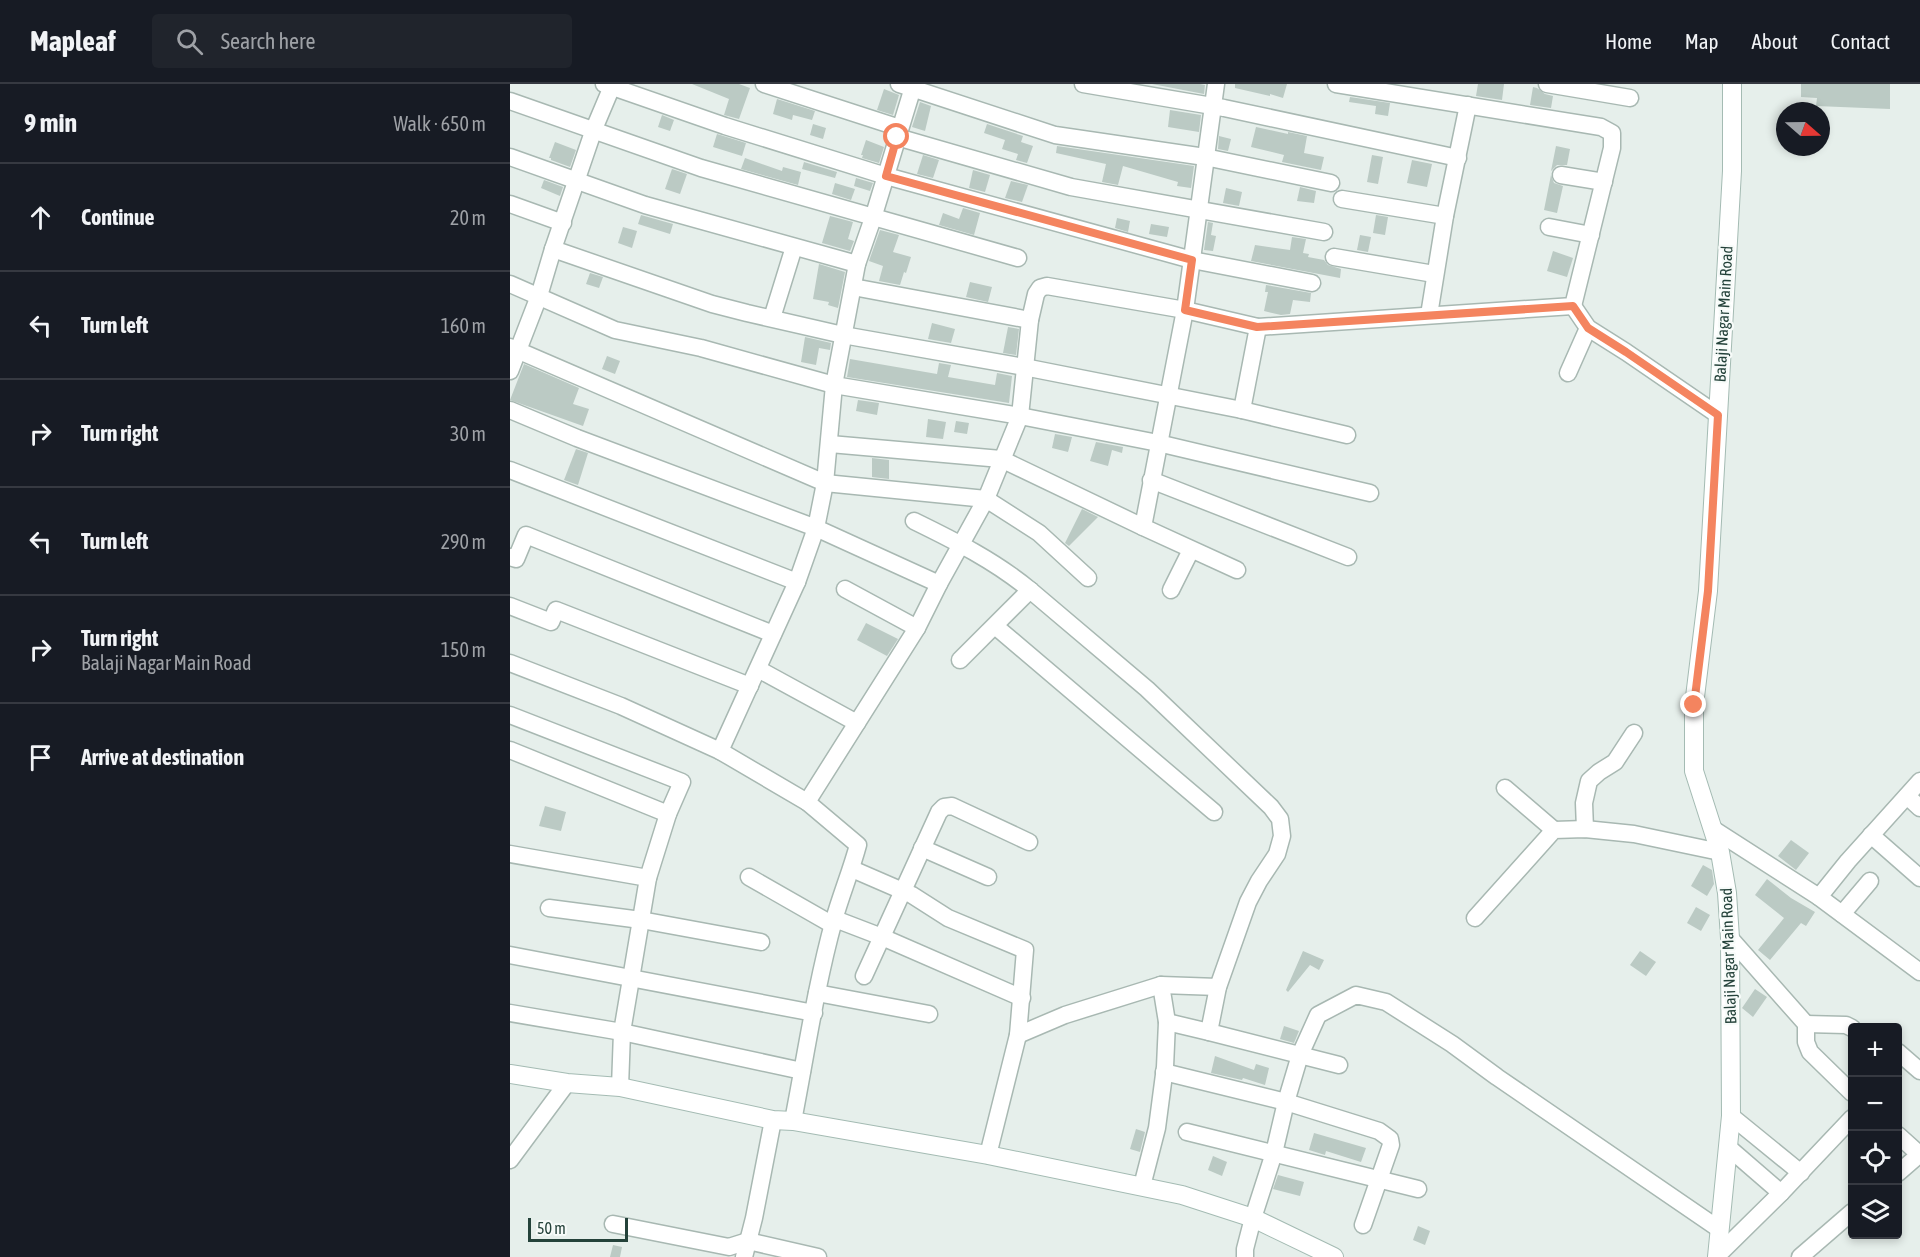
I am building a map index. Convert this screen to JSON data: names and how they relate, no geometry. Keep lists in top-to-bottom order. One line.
{"streets":{"street":["Balaji Nagar Main Road"]},"scale_bar":"50 m","north":"right","page":{"header":"Mapleaf","search":"Search here","nav":["Home","Map","About","Contact"],"heading":["9 min","Walk · 650 m"],"list":[["Continue","20 m"],["Turn left","160 m"],["Turn right","30 m"],["Turn left","290 m"],["Turn right","Balaji Nagar Main Road","150 m"],"Arrive at destination"],"map_buttons":["+","−"],"scale":"50 m"}}
